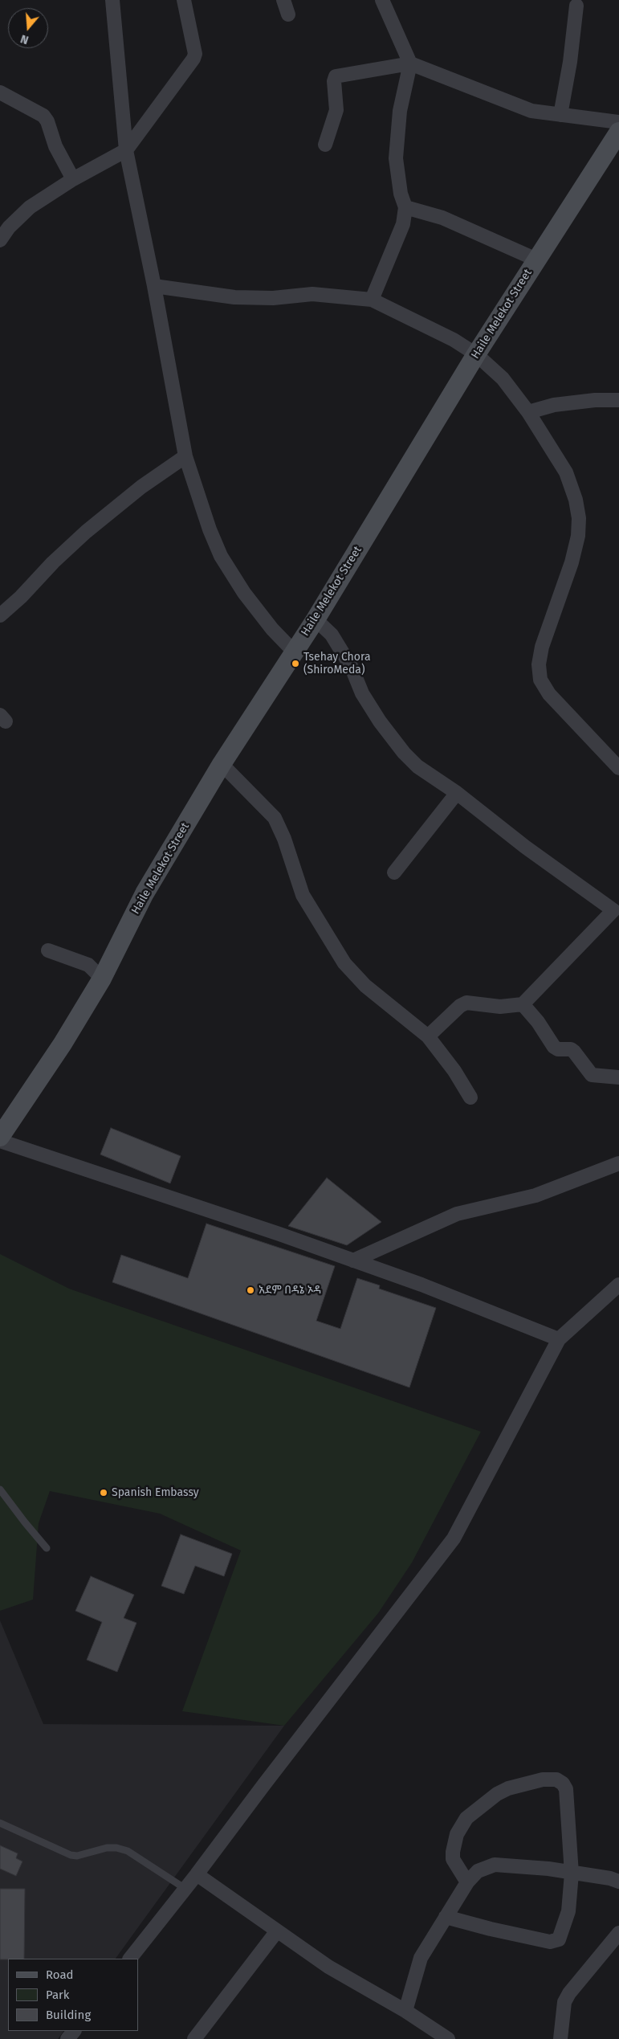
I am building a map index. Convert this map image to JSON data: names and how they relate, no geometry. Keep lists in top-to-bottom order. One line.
{"streets":{"main road":["Haile Melekot Street"]},"places":["Tsehay Chora (ShiroMeda)","አደም በዳኔ ኦዳ","Spanish Embassy"],"legend":["Road","Park","Building"],"north":"bottom"}
